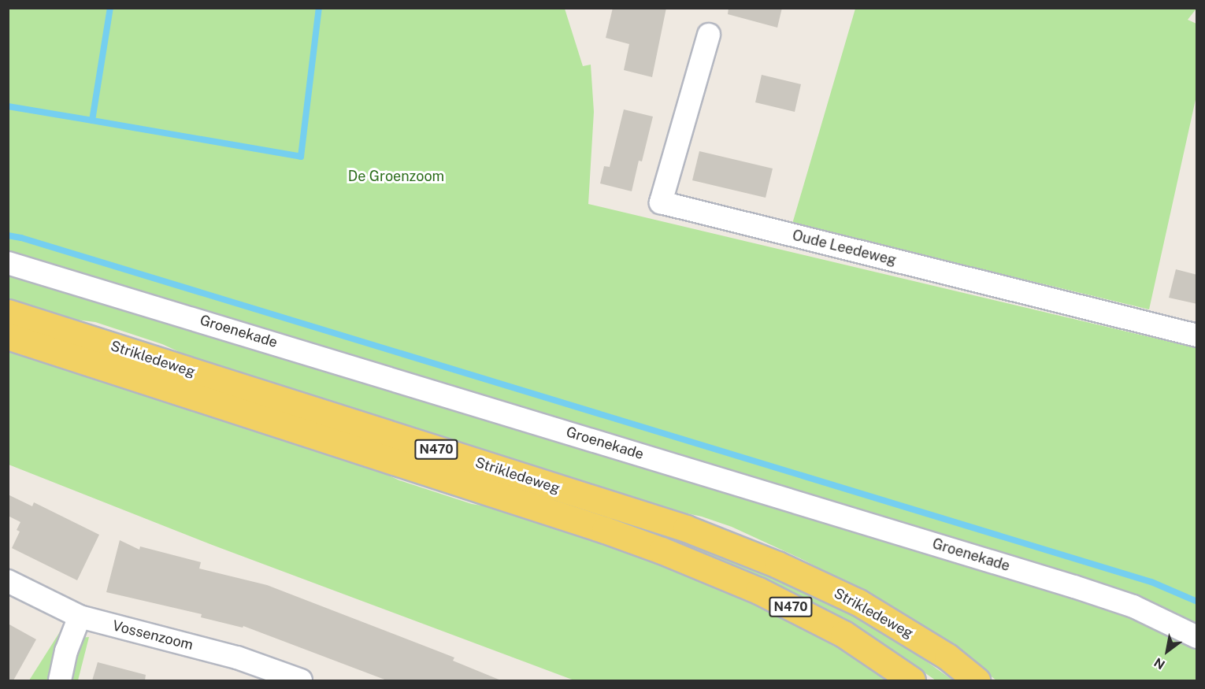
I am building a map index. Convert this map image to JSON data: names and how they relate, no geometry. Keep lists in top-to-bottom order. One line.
{"streets":{"main road":["Strikledeweg","N470"],"street":["Oude Leedeweg","Groenekade","Vossenzoom"]},"parks":["De Groenzoom"],"north":"bottom left"}
